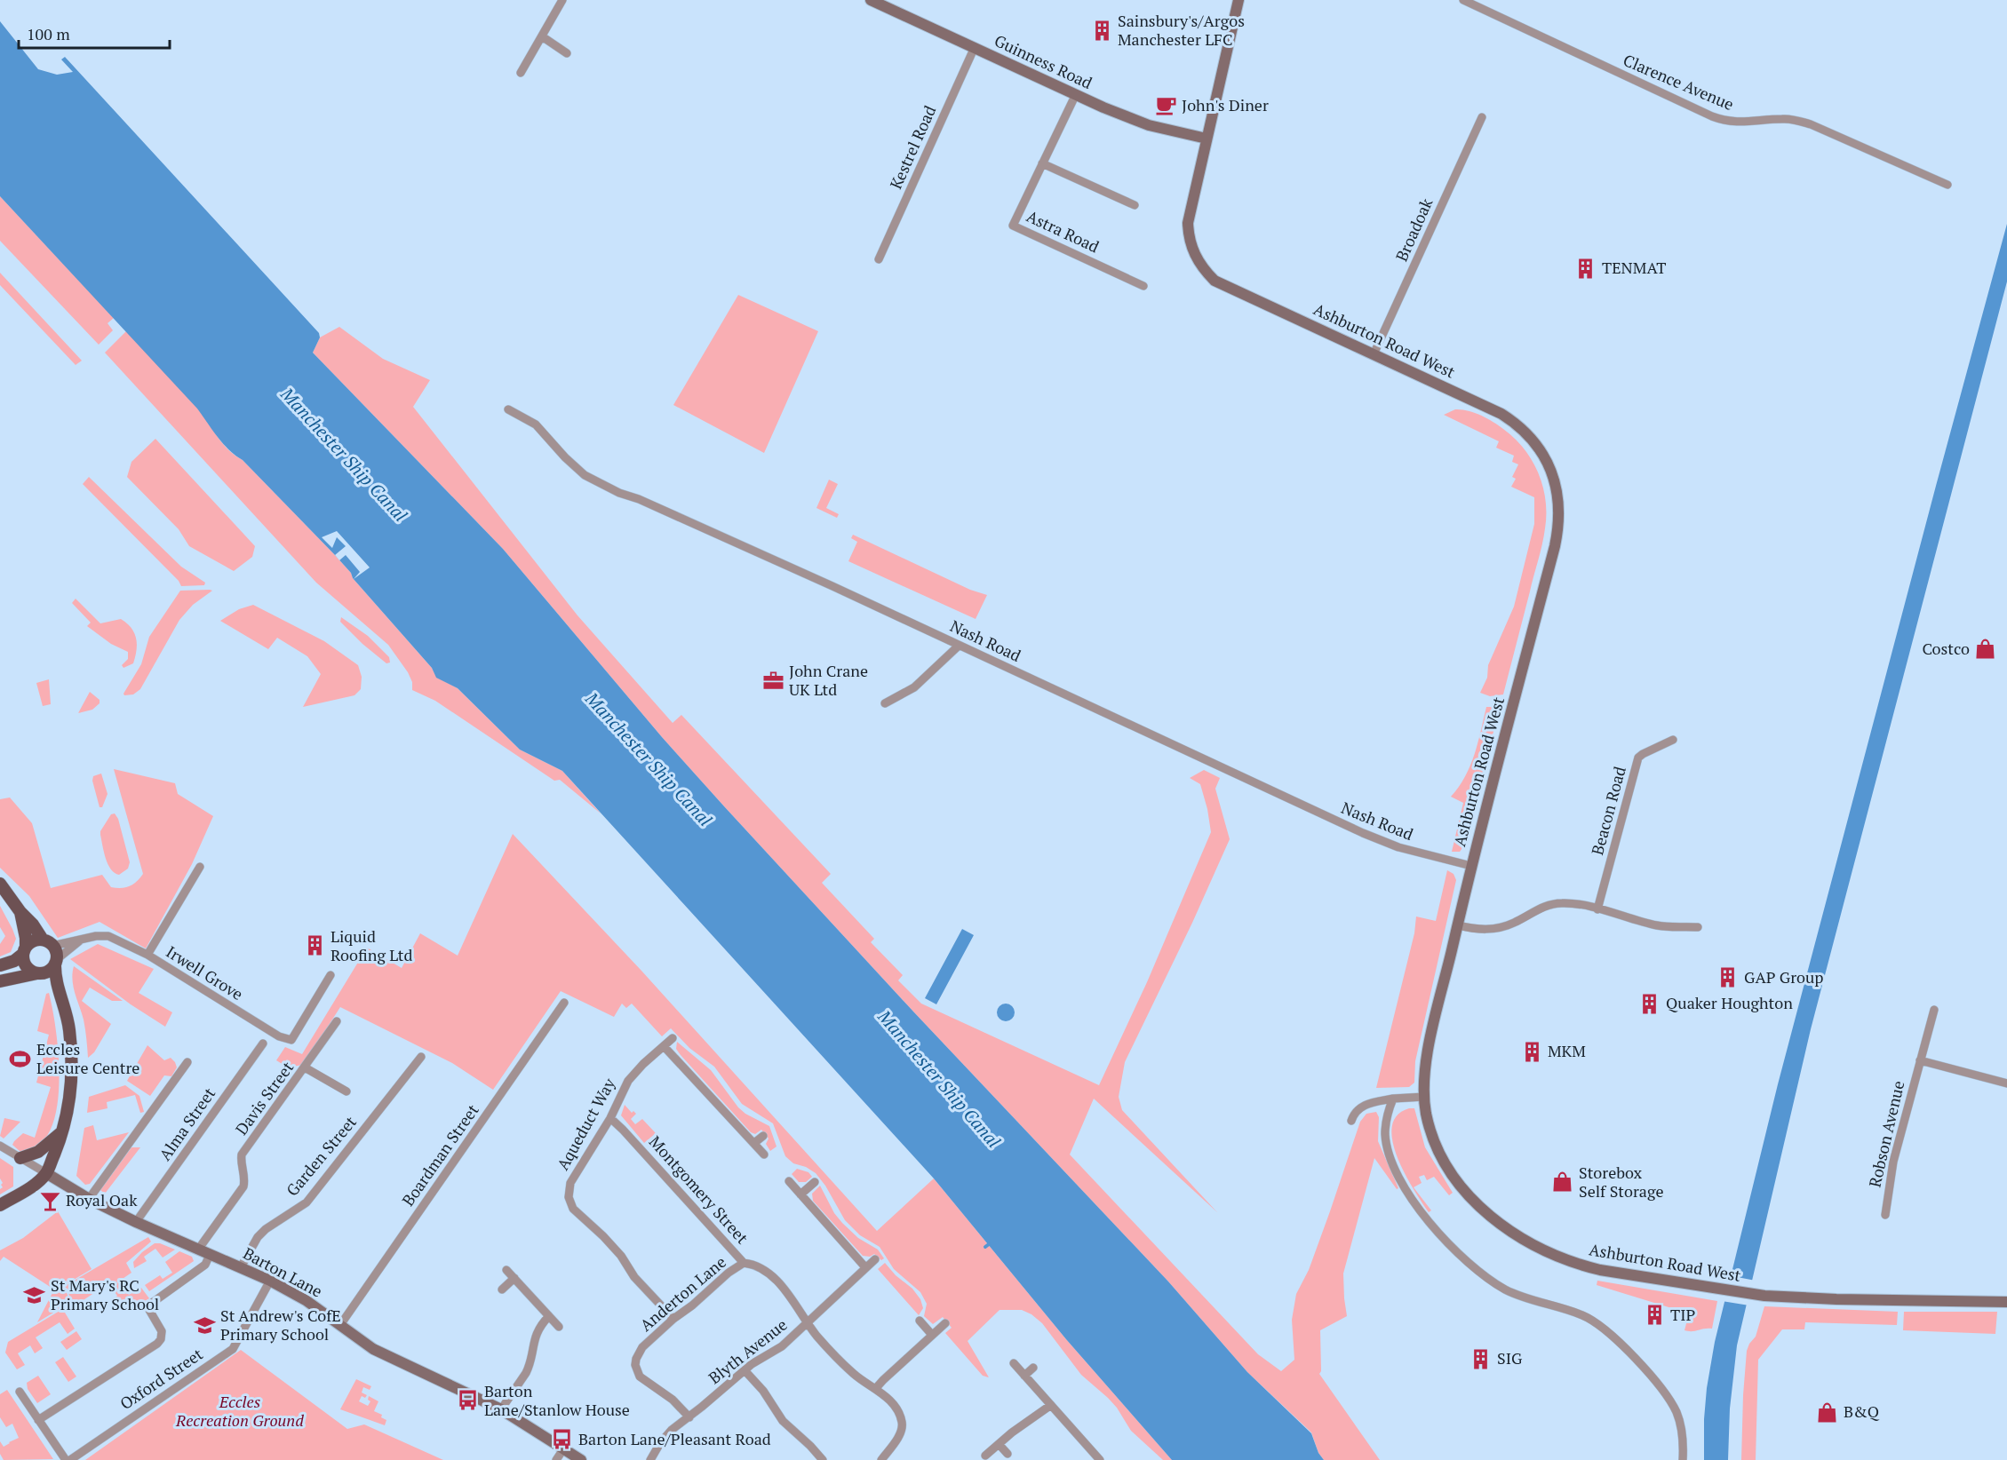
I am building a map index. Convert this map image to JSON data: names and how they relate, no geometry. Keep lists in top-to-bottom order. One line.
{"streets":{"main road":["Guinness Road","Ashburton Road West","Barton Lane"],"street":["Clarence Avenue","Kestrel Road","Broadoak","Astra Road","Nash Road","Beacon Road","Irwell Grove","Davis Street","Alma Street","Aqueduct Way","Robson Avenue","Boardman Street","Garden Street","Montgomery Street","Anderton Lane","Blyth Avenue","Oxford Street"]},"crossings":[["Guinness Road","Kestrel Road"],["Guinness Road","Astra Road"],["Guinness Road","Ashburton Road West"],["Broadoak","Ashburton Road West"],["Ashburton Road West","Nash Road"],["Davis Street","Barton Lane"],["Alma Street","Barton Lane"],["Aqueduct Way","Montgomery Street"],["Aqueduct Way","Anderton Lane"],["Boardman Street","Barton Lane"],["Garden Street","Barton Lane"],["Montgomery Street","Anderton Lane"],["Montgomery Street","Blyth Avenue"],["Barton Lane","Oxford Street"],["Anderton Lane","Blyth Avenue"]],"water":["Manchester Ship Canal"],"parks":["Eccles Recreation Ground"],"places":{"building":["Sainsbury's/Argos Manchester LFC","TENMAT","Liquid Roofing Ltd","GAP Group","Quaker Houghton","MKM","TIP","SIG"],"cafe":["John's Diner"],"shop":["Costco","Storebox Self Storage","B&Q"],"office":["John Crane UK Ltd"],"sports":["Eccles Leisure Centre"],"bar":["Royal Oak"],"school or university":["St Mary's RC Primary School","St Andrew's CofE Primary School"],"bus stop":["Barton Lane/Stanlow House","Barton Lane/Pleasant Road"]},"scale_bar":"100 m"}
